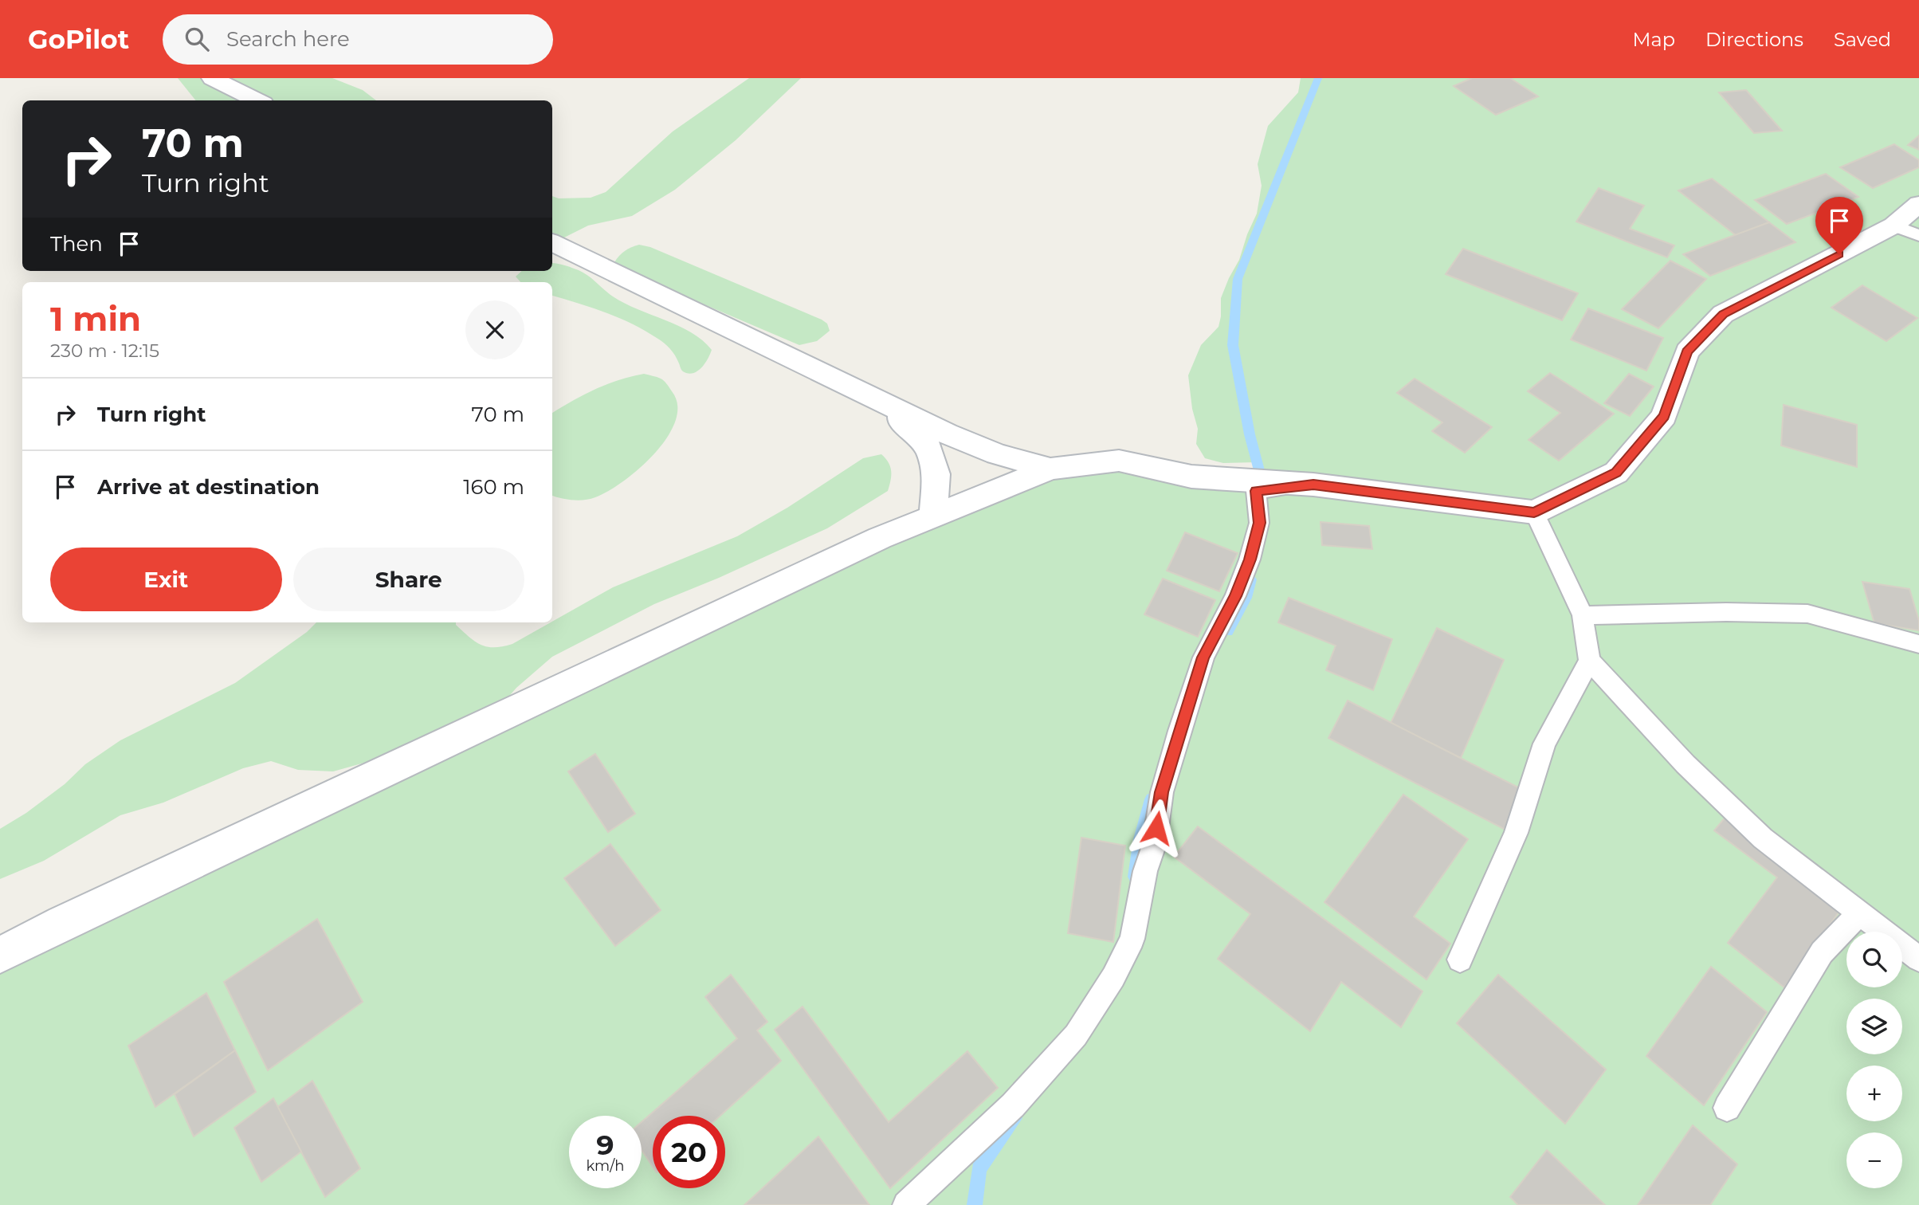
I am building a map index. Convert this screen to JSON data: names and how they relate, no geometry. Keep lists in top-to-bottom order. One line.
{"page":{"header":"GoPilot","search":"Search here","nav":["Map","Directions","Saved"],"turn":["70 m","Turn right"],"then":"Then","heading":["1 min","230 m · 12:15"],"list":[{"name":"Turn right","value":"70 m"},{"name":"Arrive at destination","value":"160 m"}],"buttons":["Exit","Share"],"map_buttons":["+","−"],"speed":"9 km/h","limit":"20"}}
